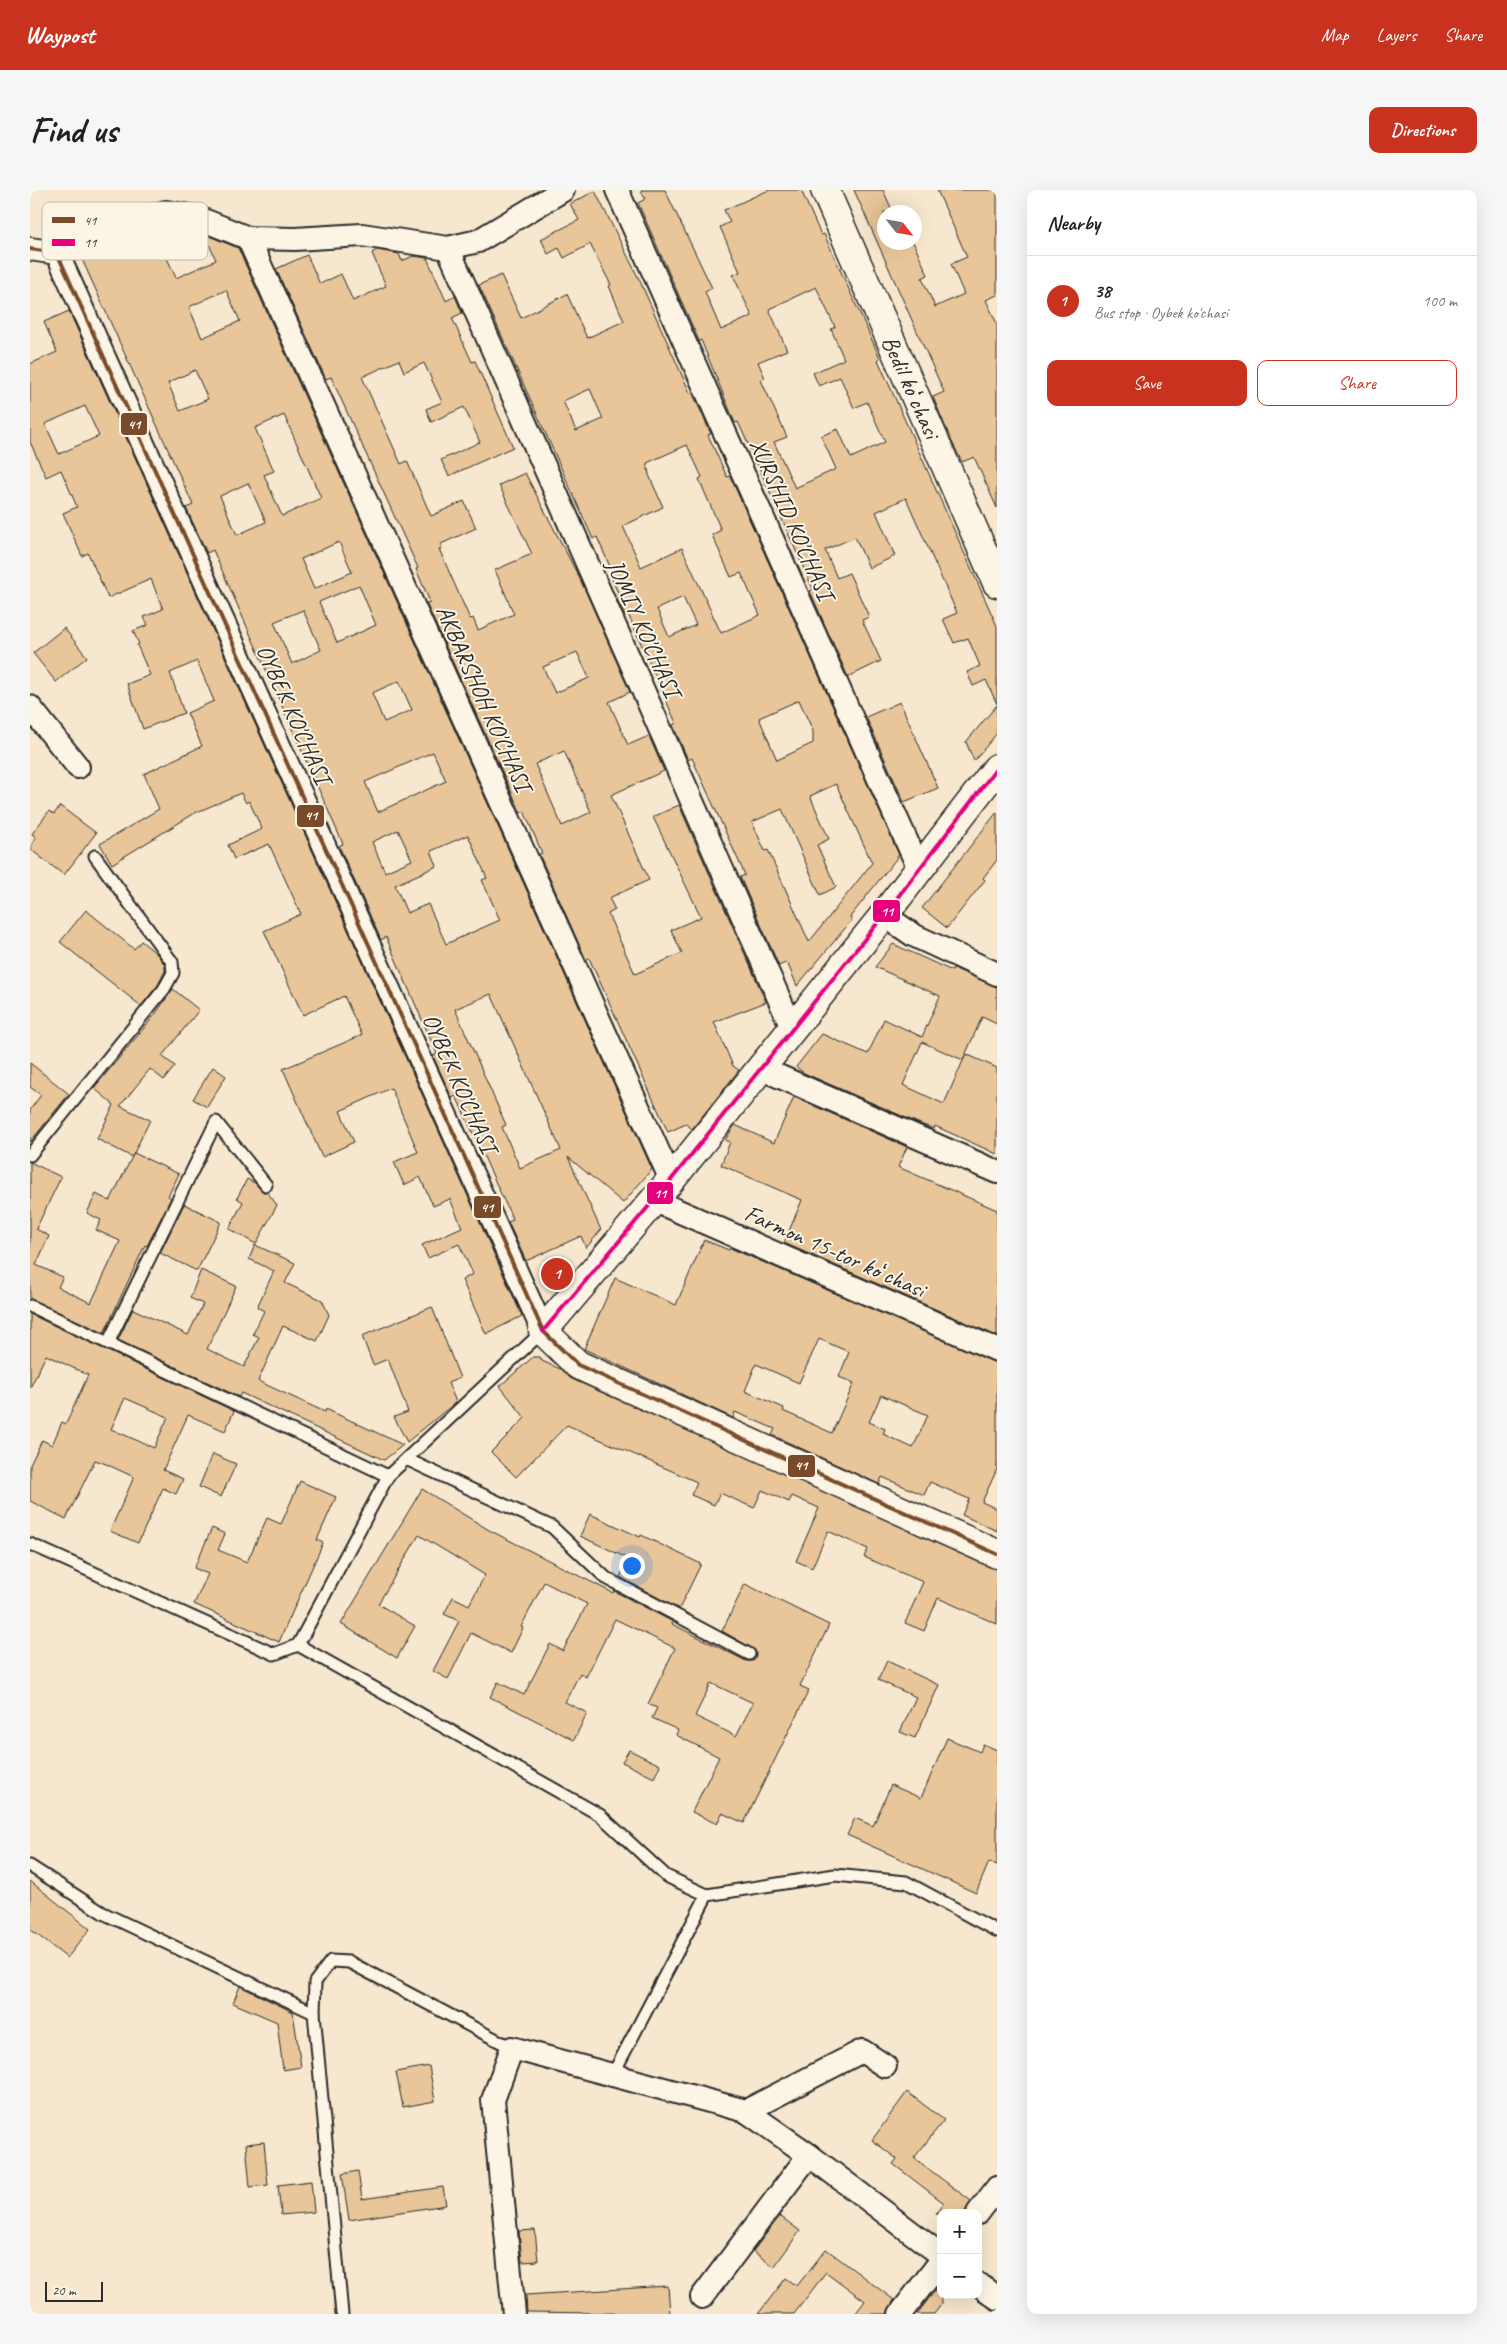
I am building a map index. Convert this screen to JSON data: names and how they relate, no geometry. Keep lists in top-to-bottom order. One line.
{"streets":{"street":["Bedil koʻchasi","XURSHID KO'CHASI","JOMIY KO'CHASI","AKBARSHOH KO'CHASI","OYBEK KO'CHASI","Farmon 15-tor koʻchasi"]},"lines":["transit line 41","transit line 11"],"legend":["41","11"],"scale_bar":"20 m","north":"bottom right","page":{"header":"Waypost","nav":["Map","Layers","Share"],"buttons":["Directions",["Save","Share"]],"title":"Find us","heading":"Nearby","list":[{"mark":"1","name":"38","note":"Bus stop · Oybek ko'chasi","value":"100 m"}],"pins":"1","map_buttons":["+","−"],"scale":"20 m"}}
